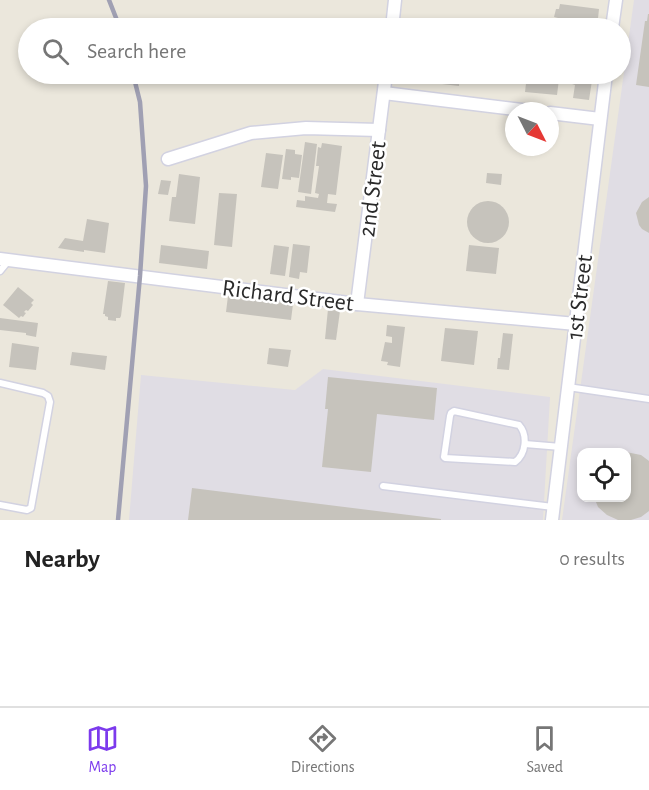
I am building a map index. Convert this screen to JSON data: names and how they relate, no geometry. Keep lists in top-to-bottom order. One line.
{"streets":{"street":["2nd Street","Richard Street","1st Street"]},"crossings":[["2nd Street","Richard Street"],["Richard Street","1st Street"]],"north":"bottom right","page":{"search":"Search here","heading":["Nearby","0 results"],"nav":["Map","Directions","Saved"]}}
